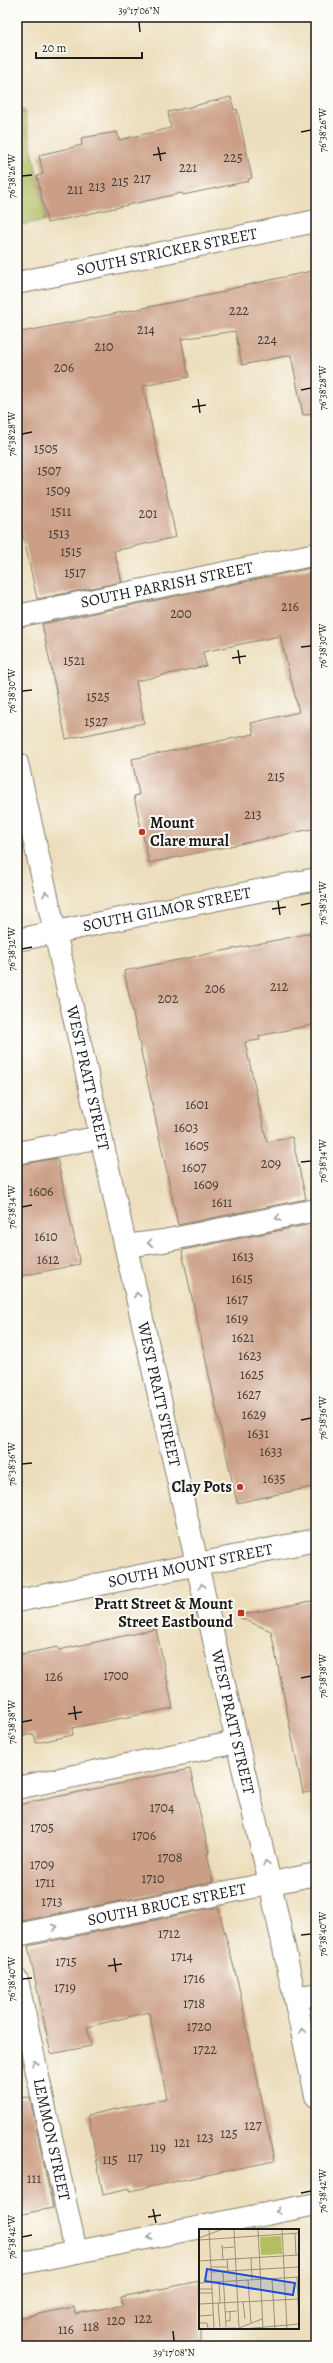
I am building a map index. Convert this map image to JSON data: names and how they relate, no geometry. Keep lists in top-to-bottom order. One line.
{"streets":{"main road":["SOUTH STRICKER STREET","SOUTH PARRISH STREET","SOUTH GILMOR STREET","WEST PRATT STREET","SOUTH MOUNT STREET","SOUTH BRUCE STREET","LEMMON STREET"]},"crossings":[["SOUTH GILMOR STREET","WEST PRATT STREET"],["WEST PRATT STREET","SOUTH MOUNT STREET"],["WEST PRATT STREET","SOUTH BRUCE STREET"]],"one_way":["WEST PRATT STREET","LEMMON STREET"],"places":{"other":["Mount Clare mural","Clay Pots"],"transit":["Pratt Street & Mount Street Eastbound"]},"house_numbers":["225","221","217","215","213","211","222","214","224","210","206","1505","1507","1509","1511","201","1513","1515","1517","216","200","1521","1525","1527","215","213","212","206","202","1601","1603","1605","209","1607","1609","1606","1611","1610","1613","1612","1615","1617","1619","1621","1623","1625","1627","1629","1631","1633","1635","1700","126","1704","1705","1706","1708","1709","1710","1711","1713","1712","1714","1715","1716","1719","1718","1720","1722","127","125","123","121","119","117","115","111","122","120","118","116"],"scale_bar":"20 m","coordinates":["39°17'06\"N","76°38'26\"W","76°38'28\"W","76°38'30\"W","76°38'32\"W","76°38'34\"W","76°38'36\"W","76°38'38\"W","76°38'40\"W","76°38'42\"W","39°17'08\"N"]}
